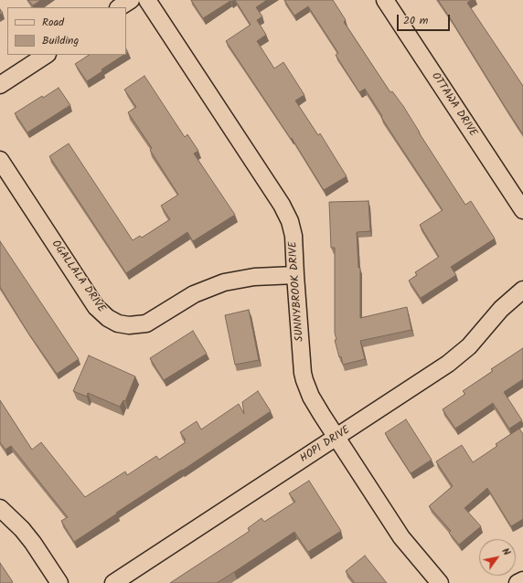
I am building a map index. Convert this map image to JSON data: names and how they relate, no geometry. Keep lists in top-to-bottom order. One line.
{"streets":{"street":["OTTAWA DRIVE","OGALLALA DRIVE","SUNNYBROOK DRIVE","HOPI DRIVE"]},"crossings":[["OGALLALA DRIVE","SUNNYBROOK DRIVE"],["SUNNYBROOK DRIVE","HOPI DRIVE"]],"legend":["Road","Building"],"scale_bar":"20 m","north":"top right"}
